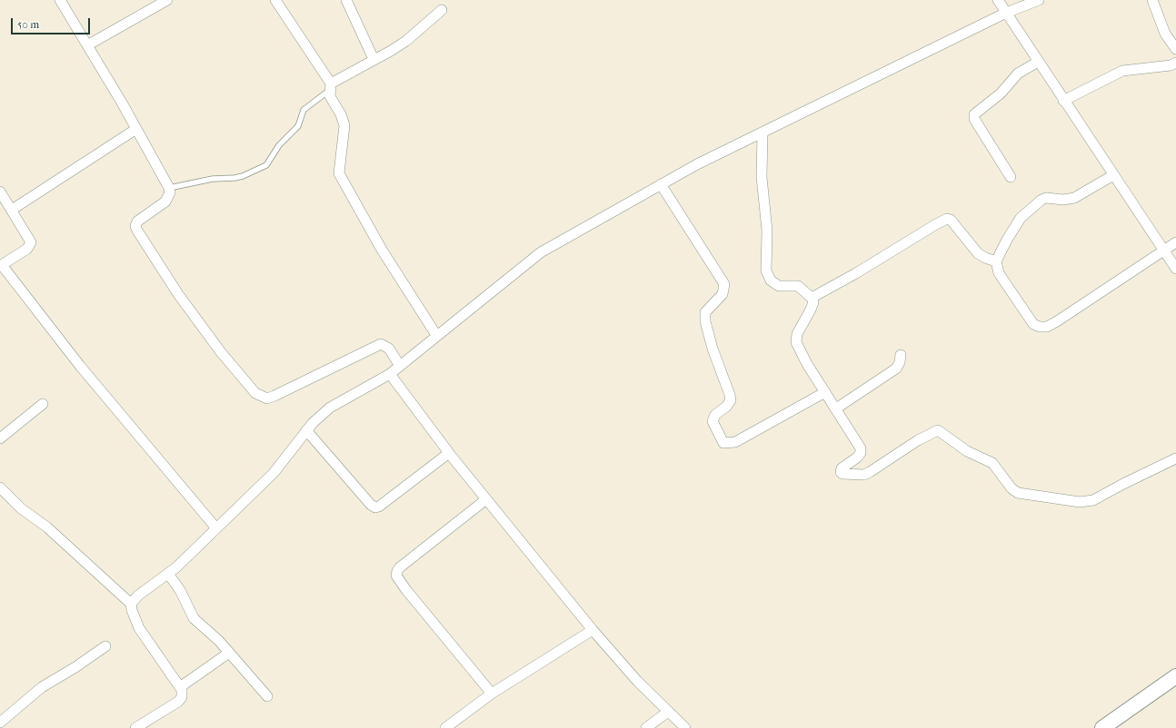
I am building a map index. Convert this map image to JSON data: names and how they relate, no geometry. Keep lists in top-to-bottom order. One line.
{"scale_bar":"50 m"}
